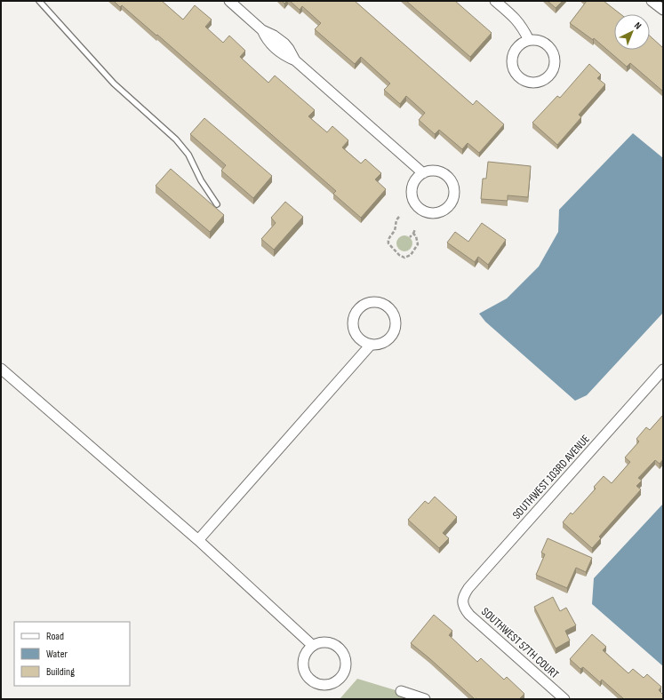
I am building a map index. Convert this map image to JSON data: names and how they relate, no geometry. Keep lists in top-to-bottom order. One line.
{"streets":{"street":["SOUTHWEST 103RD AVENUE","SOUTHWEST 57TH COURT"]},"crossings":[["SOUTHWEST 103RD AVENUE","SOUTHWEST 57TH COURT"]],"legend":["Road","Water","Building"],"north":"top right"}
